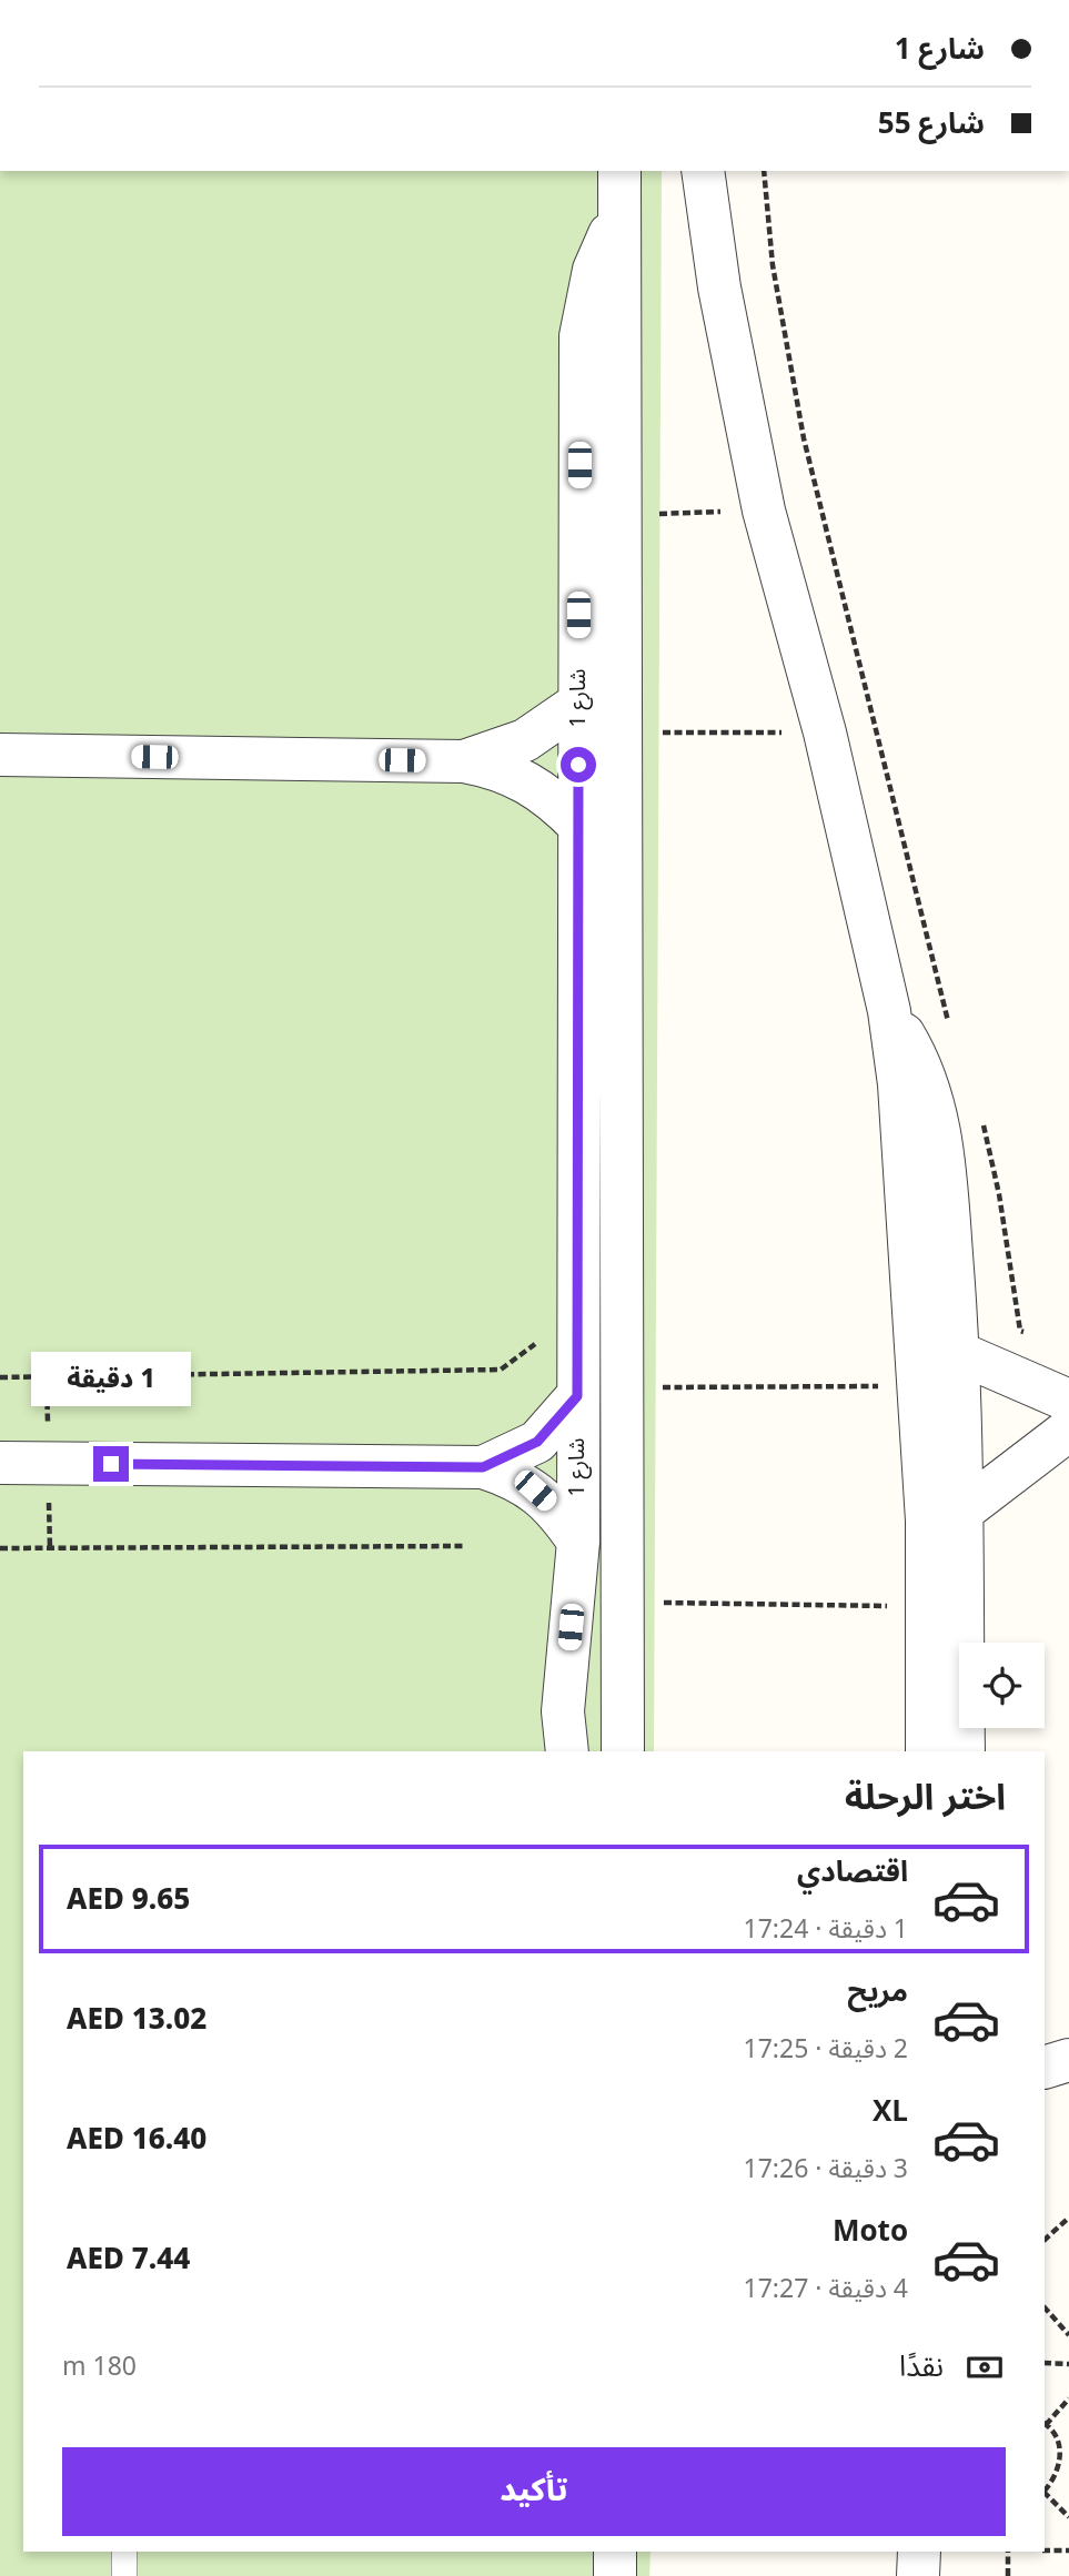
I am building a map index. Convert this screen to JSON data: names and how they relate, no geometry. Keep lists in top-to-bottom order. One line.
{"streets":{"street":["شارع 1"]},"page":{"banner":["شارع 1","شارع 55"],"bubble":"1 دقيقة","heading":"اختر الرحلة","list":[{"name":"اقتصادي","note":"1 دقيقة · 17:24","value":"AED 9.65"},{"name":"مريح","note":"2 دقيقة · 17:25","value":"AED 13.02"},{"name":"XL","note":"3 دقيقة · 17:26","value":"AED 16.40"},{"name":"Moto","note":"4 دقيقة · 17:27","value":"AED 7.44"}],"pay":["نقدًا","180 m"],"buttons":"تأكيد"}}
